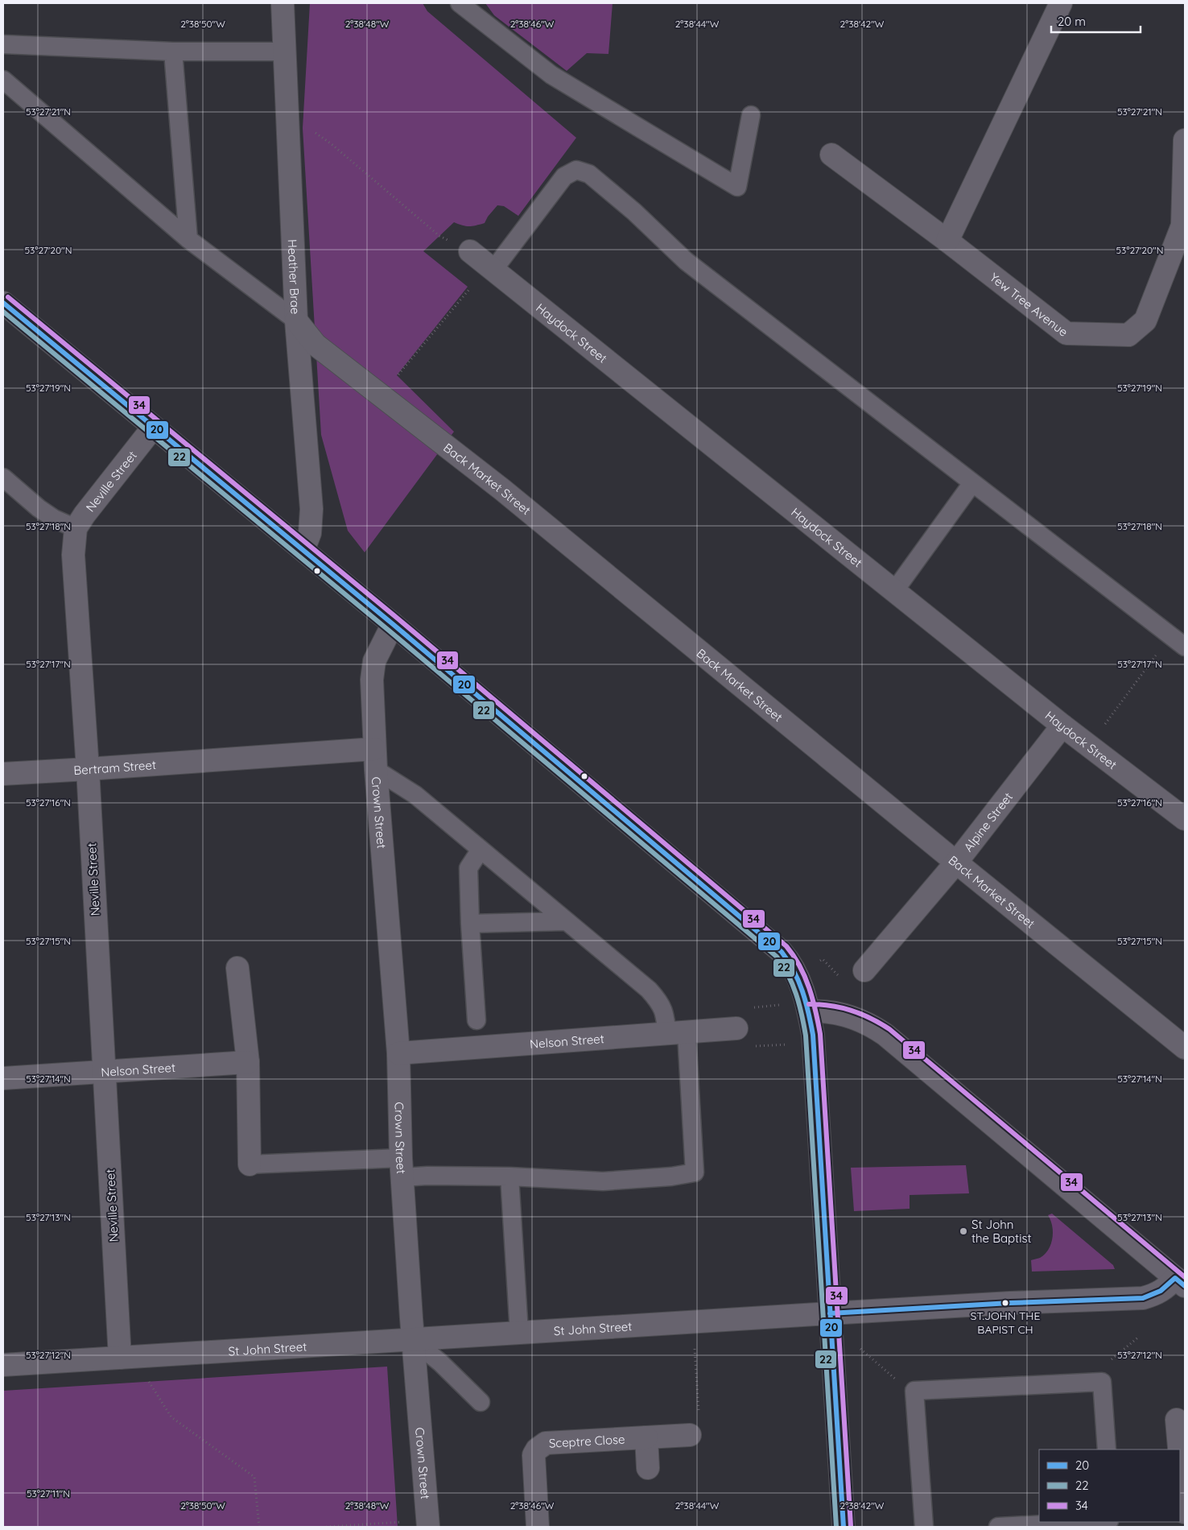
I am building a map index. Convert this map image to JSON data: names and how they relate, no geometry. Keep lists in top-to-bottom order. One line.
{"streets":{"street":["Heather Brae","Yew Tree Avenue","Haydock Street","Back Market Street","Neville Street","Bertram Street","Crown Street","Alpine Street","Nelson Street","St John Street","Sceptre Close"]},"crossings":[["Heather Brae","Back Market Street"],["Haydock Street","Alpine Street"],["Back Market Street","Alpine Street"],["Neville Street","Bertram Street"],["Neville Street","Nelson Street"],["Neville Street","St John Street"],["Bertram Street","Crown Street"],["Crown Street","Nelson Street"],["Crown Street","St John Street"]],"places":["St John the Baptist","ST.JOHN THE BAPIST CH"],"lines":["transit line 34","transit line 20","transit line 22"],"legend":["20","22","34"],"scale_bar":"20 m","coordinates":["2°38'50\"W","2°38'48\"W","2°38'46\"W","2°38'44\"W","2°38'42\"W","53°27'21\"N","53°27'20\"N","53°27'19\"N","53°27'18\"N","53°27'17\"N","53°27'16\"N","53°27'15\"N","53°27'14\"N","53°27'13\"N","53°27'12\"N","53°27'11\"N"]}
